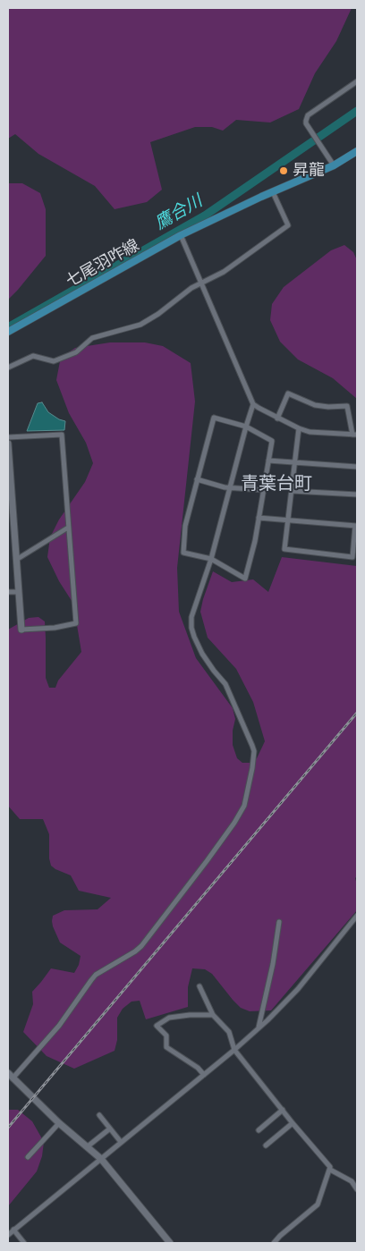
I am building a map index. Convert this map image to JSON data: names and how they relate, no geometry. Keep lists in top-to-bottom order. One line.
{"streets":{"main road":["七尾羽咋線"]},"districts":["青葉台町"],"water":["鷹合川"],"places":["昇龍"]}
